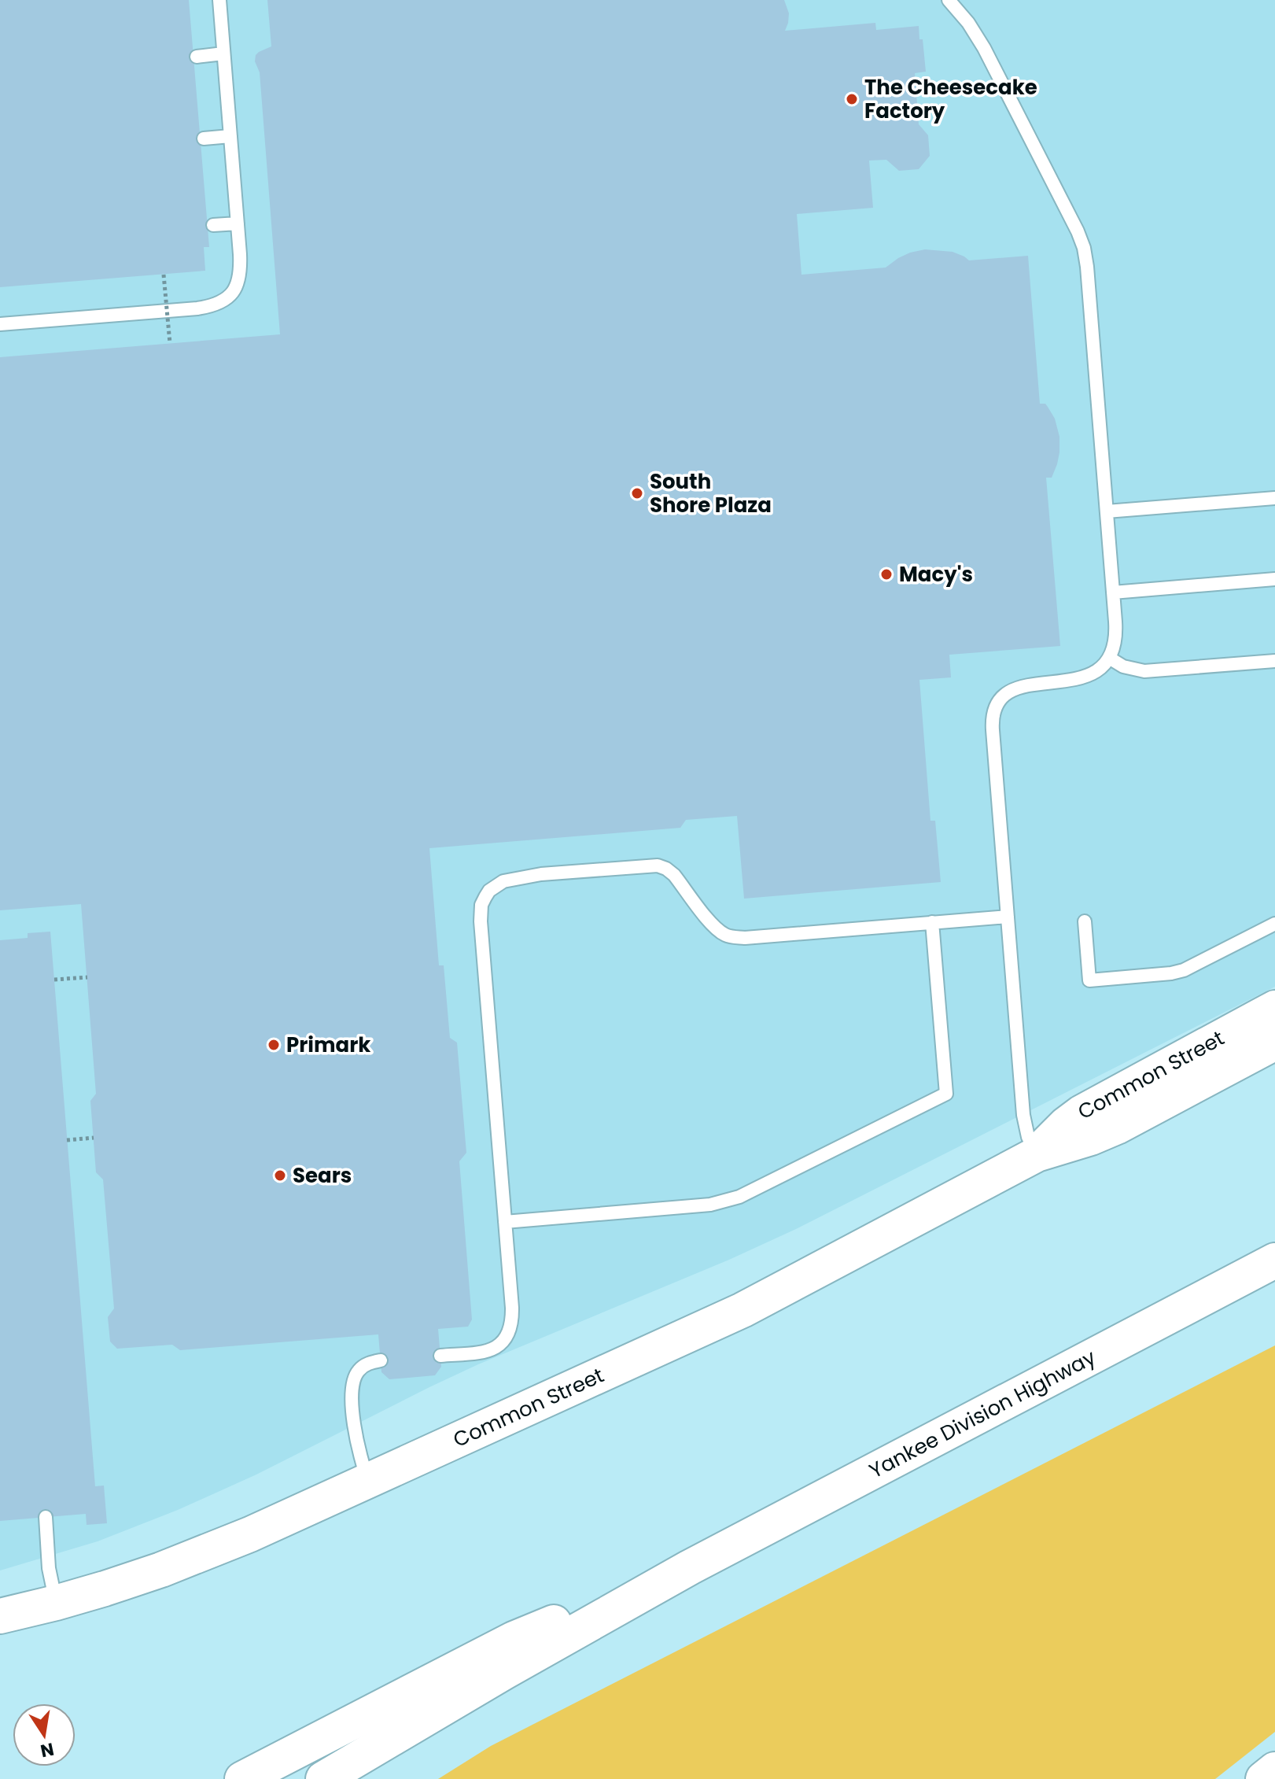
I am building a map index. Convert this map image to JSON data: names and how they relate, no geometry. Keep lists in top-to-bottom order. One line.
{"streets":{"main road":["Common Street","Yankee Division Highway"]},"places":["The Cheesecake Factory","South Shore Plaza","Macy's","Primark","Sears"],"north":"bottom"}
